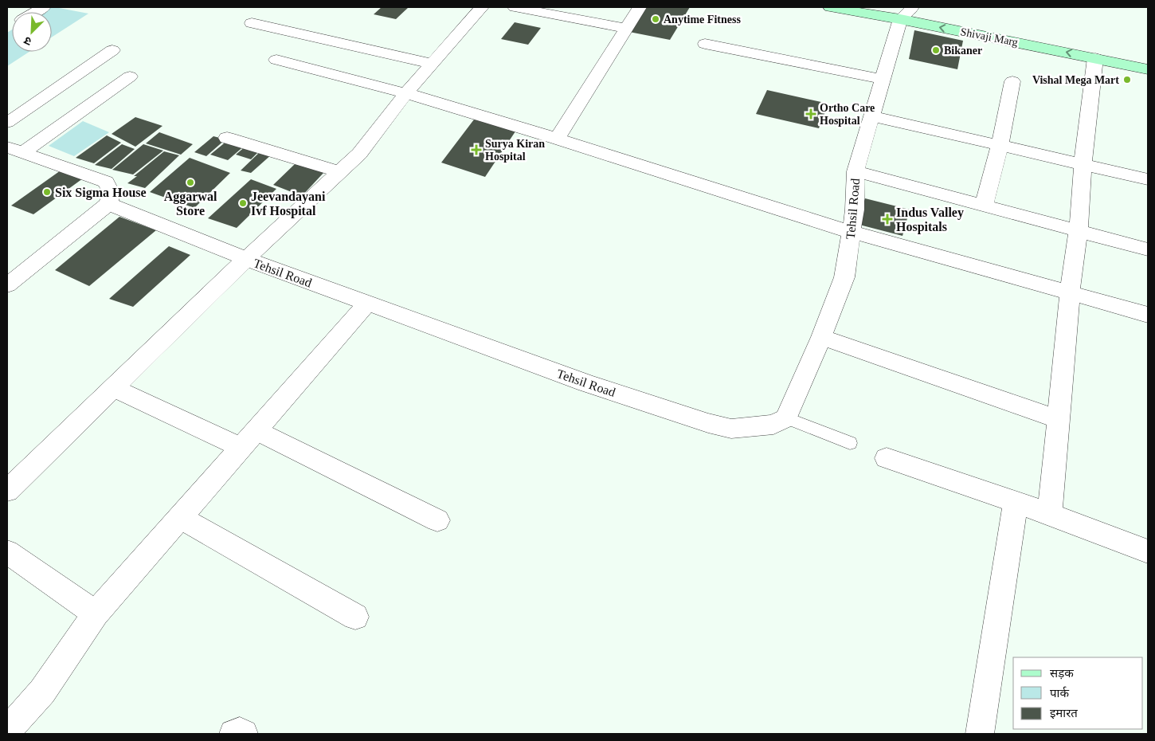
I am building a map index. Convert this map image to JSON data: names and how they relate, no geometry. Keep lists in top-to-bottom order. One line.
{"streets":{"main road":["Shivaji Marg"],"street":["Tehsil Road"]},"crossings":[["Shivaji Marg","Tehsil Road"]],"places":{"other":["Anytime Fitness","Bikaner","Vishal Mega Mart","Aggarwal Store","Six Sigma House","Jeevandayani Ivf Hospital"],"health":["Ortho Care Hospital","Surya Kiran Hospital","Indus Valley Hospitals"]},"legend":["सड़क","पार्क","इमारत"],"north":"bottom left"}
